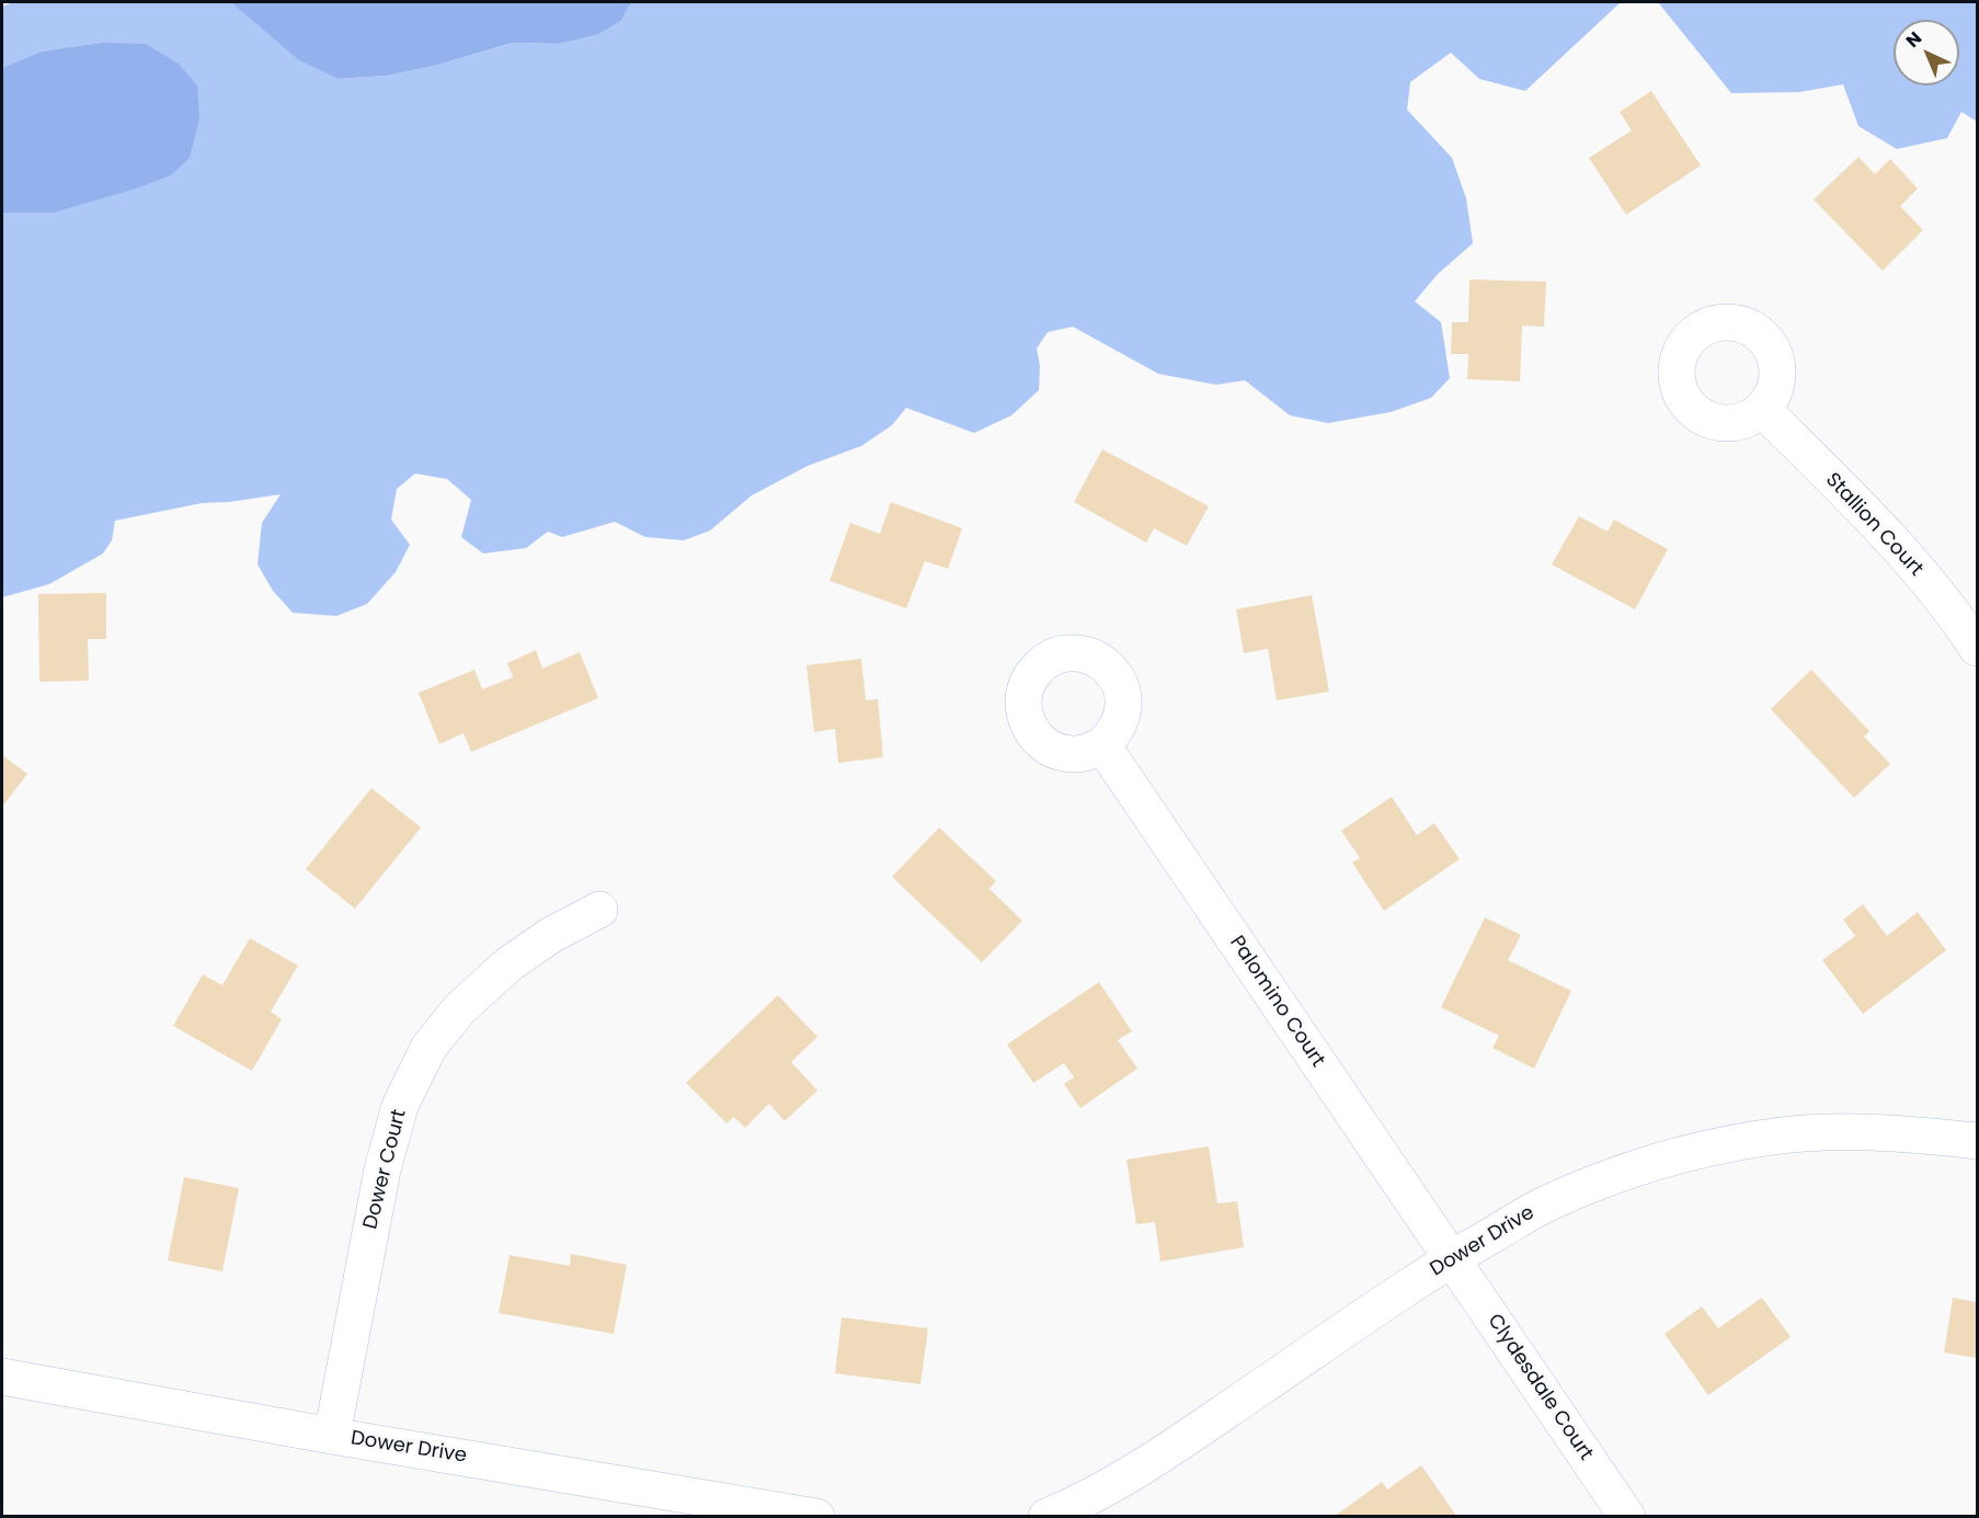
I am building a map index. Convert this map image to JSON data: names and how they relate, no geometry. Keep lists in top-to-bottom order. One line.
{"streets":{"street":["Stallion Court","Palomino Court","Dower Court","Dower Drive","Clydesdale Court"]},"crossings":[["Palomino Court","Dower Drive"],["Palomino Court","Clydesdale Court"],["Dower Court","Dower Drive"],["Dower Drive","Clydesdale Court"]],"north":"top left"}
